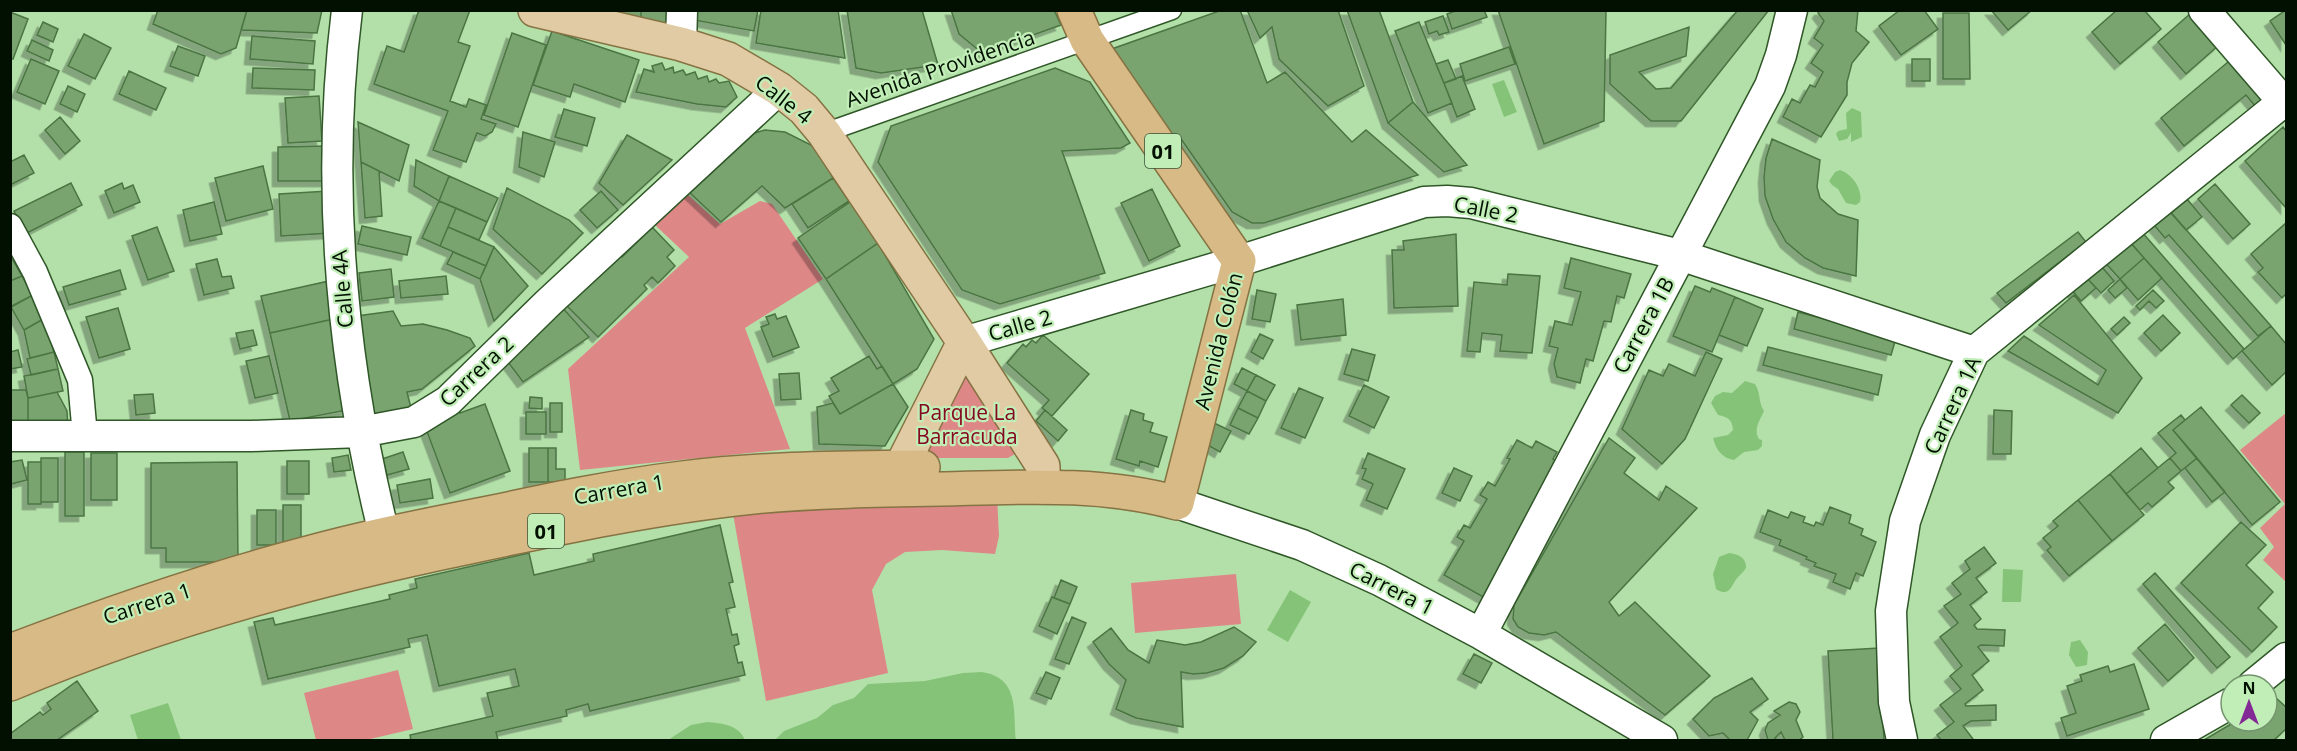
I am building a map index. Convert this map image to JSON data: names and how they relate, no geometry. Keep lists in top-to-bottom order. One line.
{"streets":{"highway":["01","Avenida Colón","Carrera 1"],"main road":["Calle 4"],"street":["Avenida Providencia","Calle 2","Calle 4A","Carrera 1B","Carrera 2","Carrera 1A"]},"crossings":[["Avenida Providencia","Calle 4"],["Avenida Providencia","Avenida Colón"],["Calle 4","Calle 2"],["Calle 4","Carrera 2"],["Calle 4","Carrera 1"],["Calle 2","Carrera 1B"],["Calle 2","Avenida Colón"],["Calle 2","Carrera 1A"],["Calle 4A","Carrera 2"],["Calle 4A","Carrera 1"],["Carrera 1B","Carrera 1"],["Avenida Colón","Carrera 1"]],"parks":["Parque La Barracuda"],"north":"top"}
